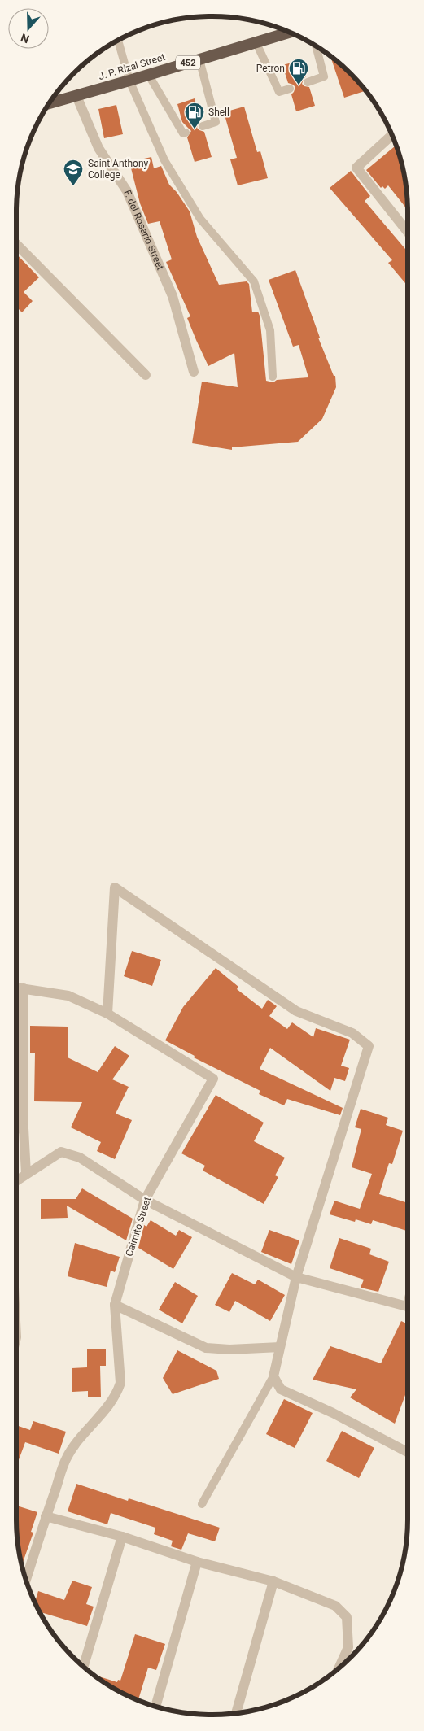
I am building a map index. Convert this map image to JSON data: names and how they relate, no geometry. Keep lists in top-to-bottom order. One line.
{"streets":{"highway":["452","J. P. Rizal Street"],"street":["F. del Rosario Street","Caimito Street"]},"crossings":[["J. P. Rizal Street","F. del Rosario Street"]],"places":{"fuel station":["Petron","Shell"],"school or university":["Saint Anthony College"]},"north":"bottom"}
